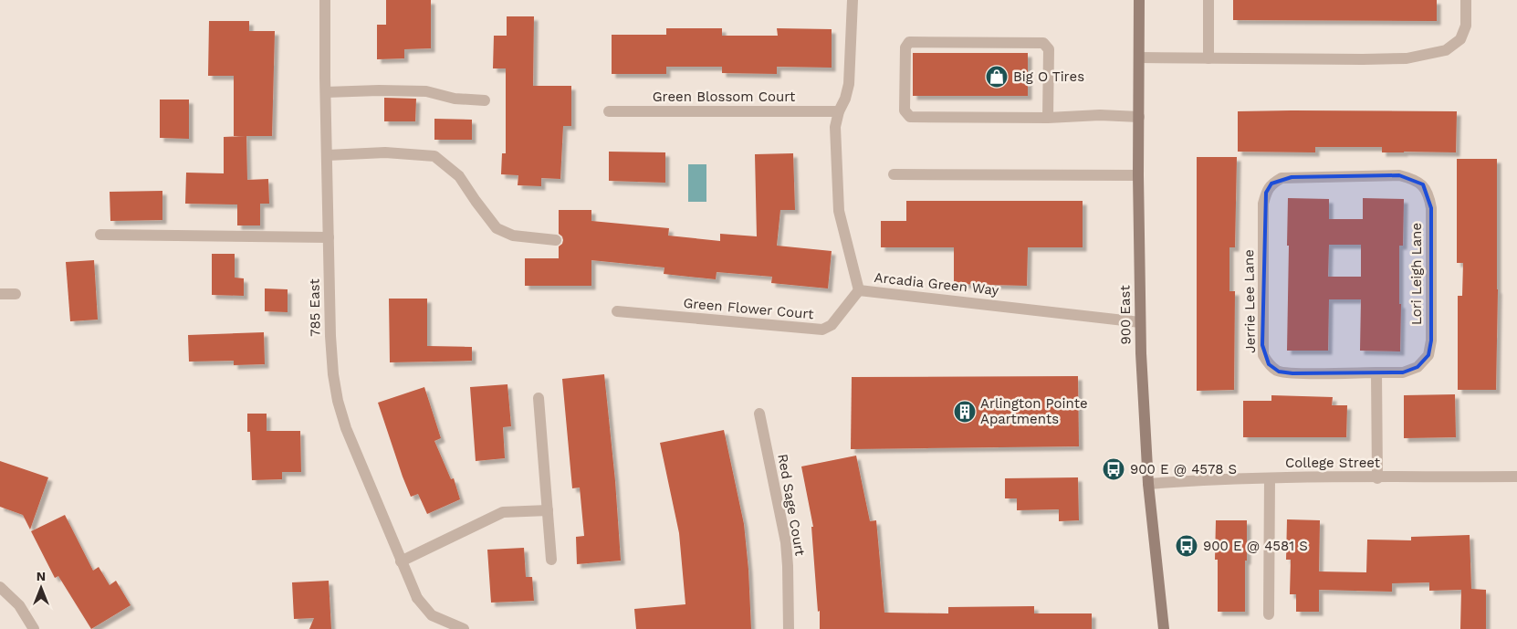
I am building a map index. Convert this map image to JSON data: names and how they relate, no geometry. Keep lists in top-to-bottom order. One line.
{"streets":{"main road":["900 East"],"street":["Green Blossom Court","Lori Leigh Lane","Arcadia Green Way","Jerrie Lee Lane","785 East","Green Flower Court","College Street","Red Sage Court"]},"crossings":[["Green Blossom Court","Arcadia Green Way"],["Lori Leigh Lane","Jerrie Lee Lane"],["Arcadia Green Way","Green Flower Court"],["Arcadia Green Way","900 East"],["900 East","College Street"]],"places":{"shop":["Big O Tires"],"building":["Arlington Pointe Apartments"],"bus stop":["900 E @ 4578 S","900 E @ 4581 S"]},"north":"top"}
